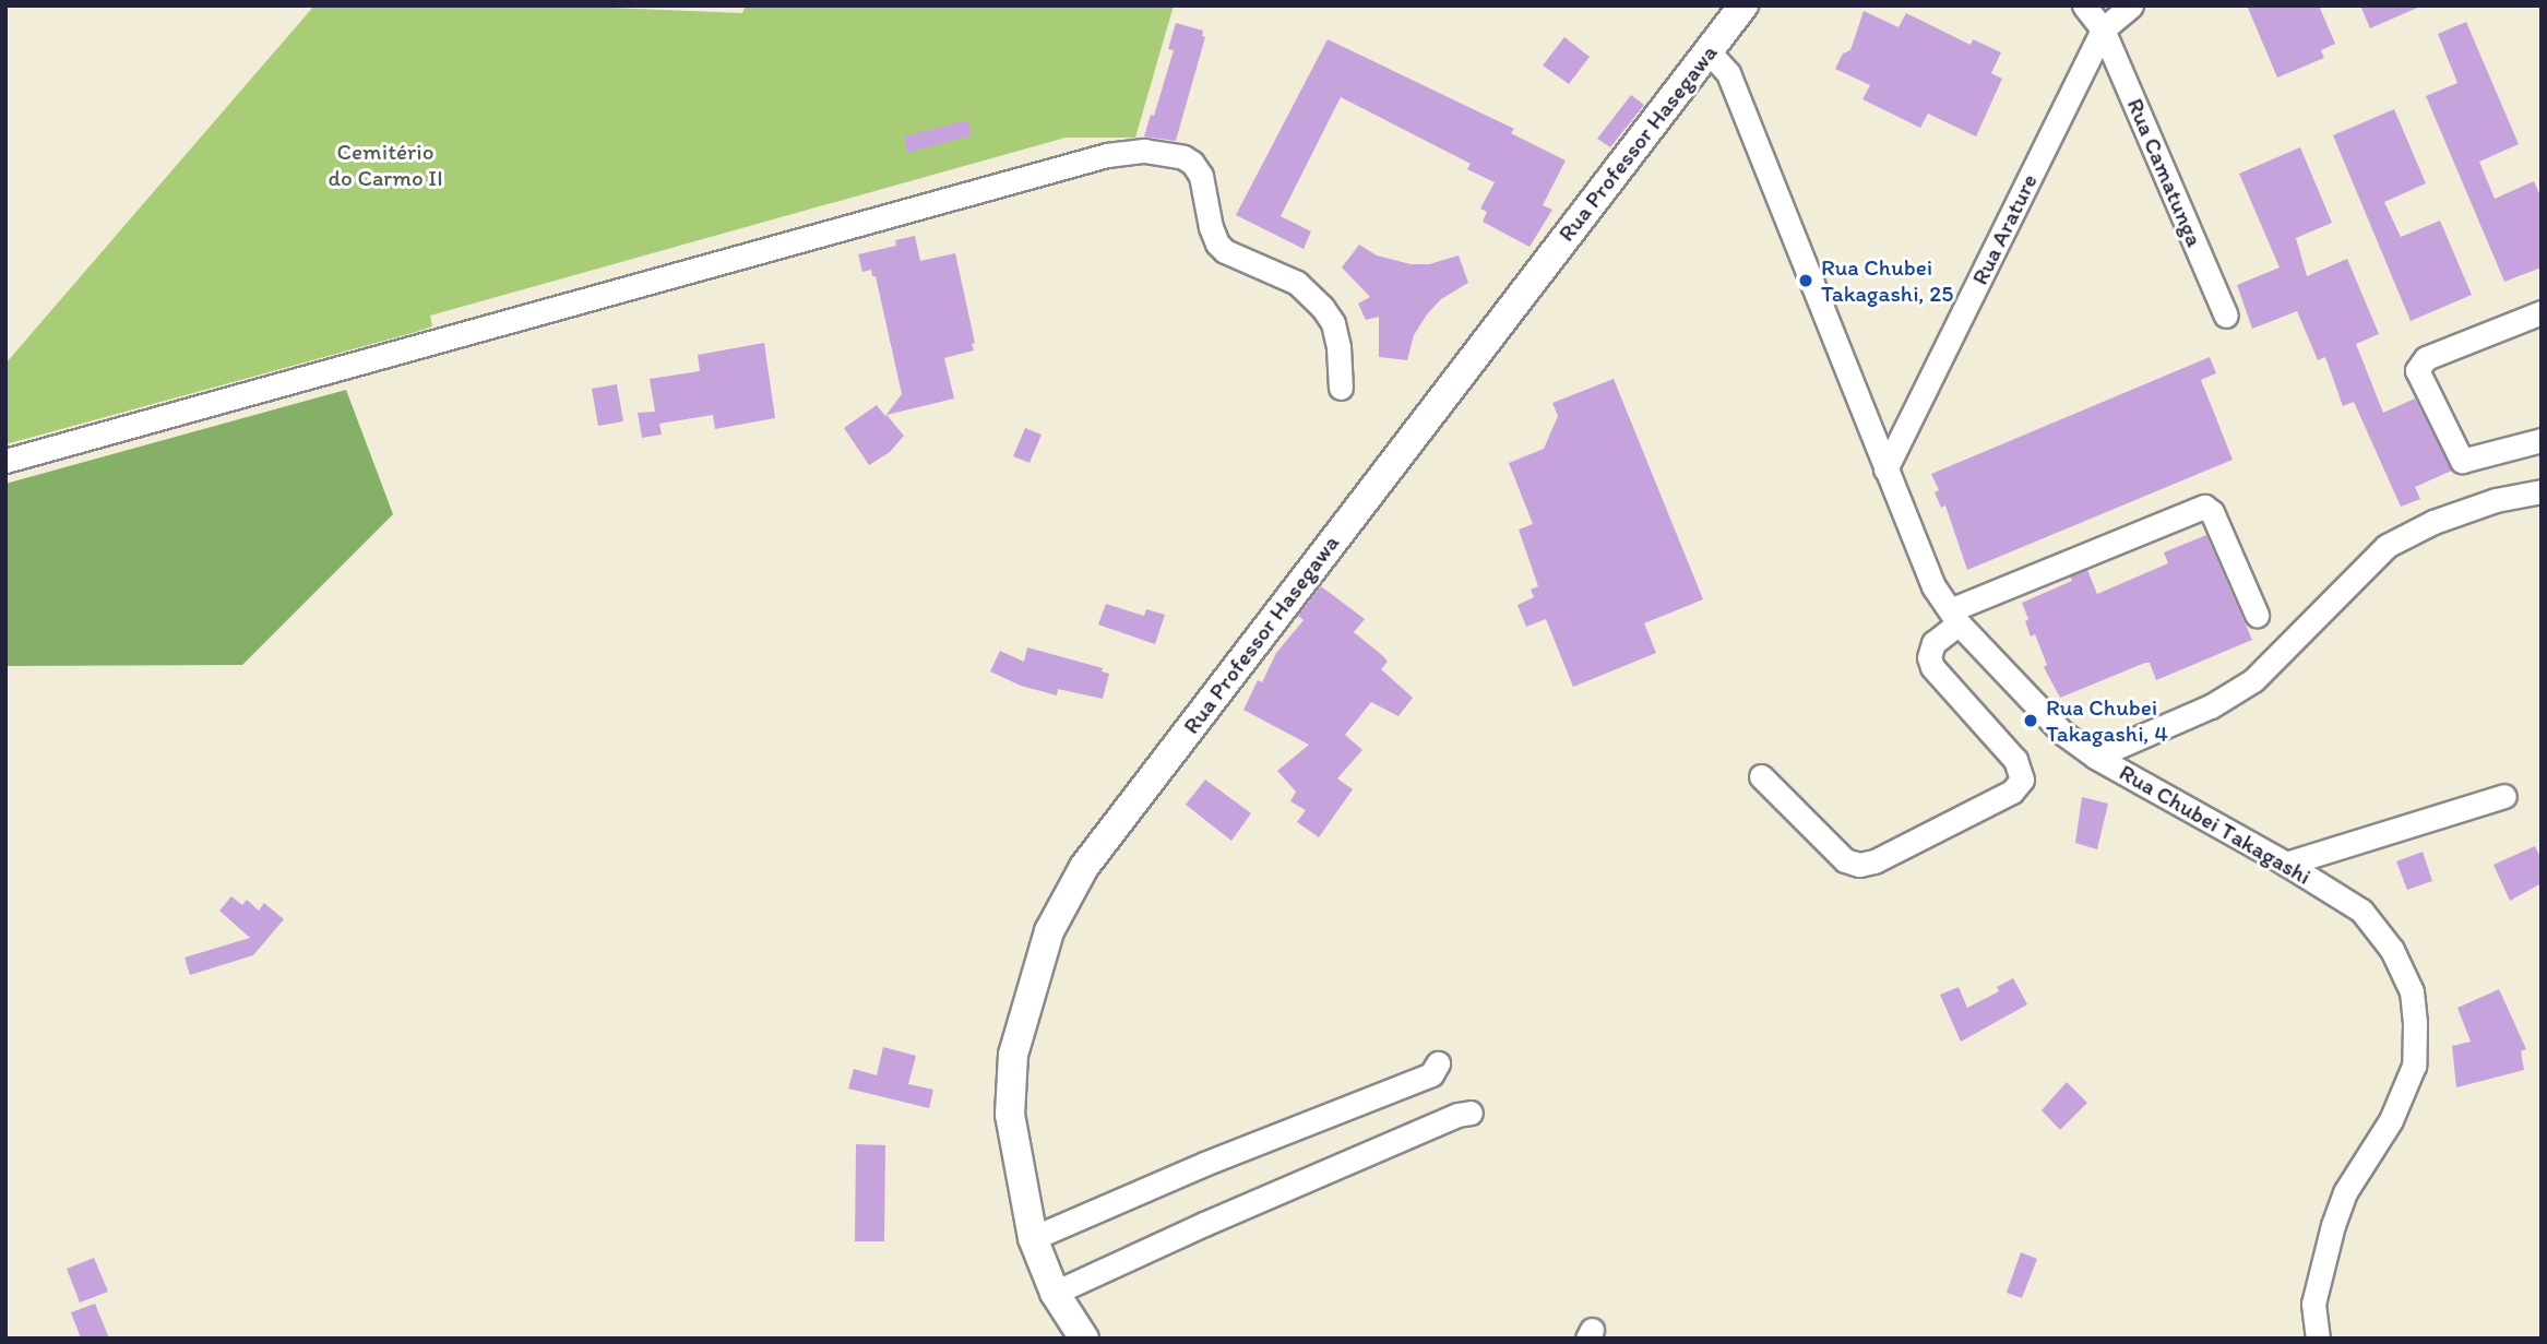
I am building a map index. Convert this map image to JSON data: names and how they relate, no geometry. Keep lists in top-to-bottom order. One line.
{"streets":{"street":["Rua Professor Hasegawa","Rua Camatunga","Rua Arature","Rua Chubei Takagashi"]},"crossings":[["Rua Professor Hasegawa","Rua Chubei Takagashi"],["Rua Camatunga","Rua Arature"],["Rua Arature","Rua Chubei Takagashi"]],"parks":["Cemitério do Carmo II"],"places":["Rua Chubei Takagashi, 25","Rua Chubei Takagashi, 4"]}
